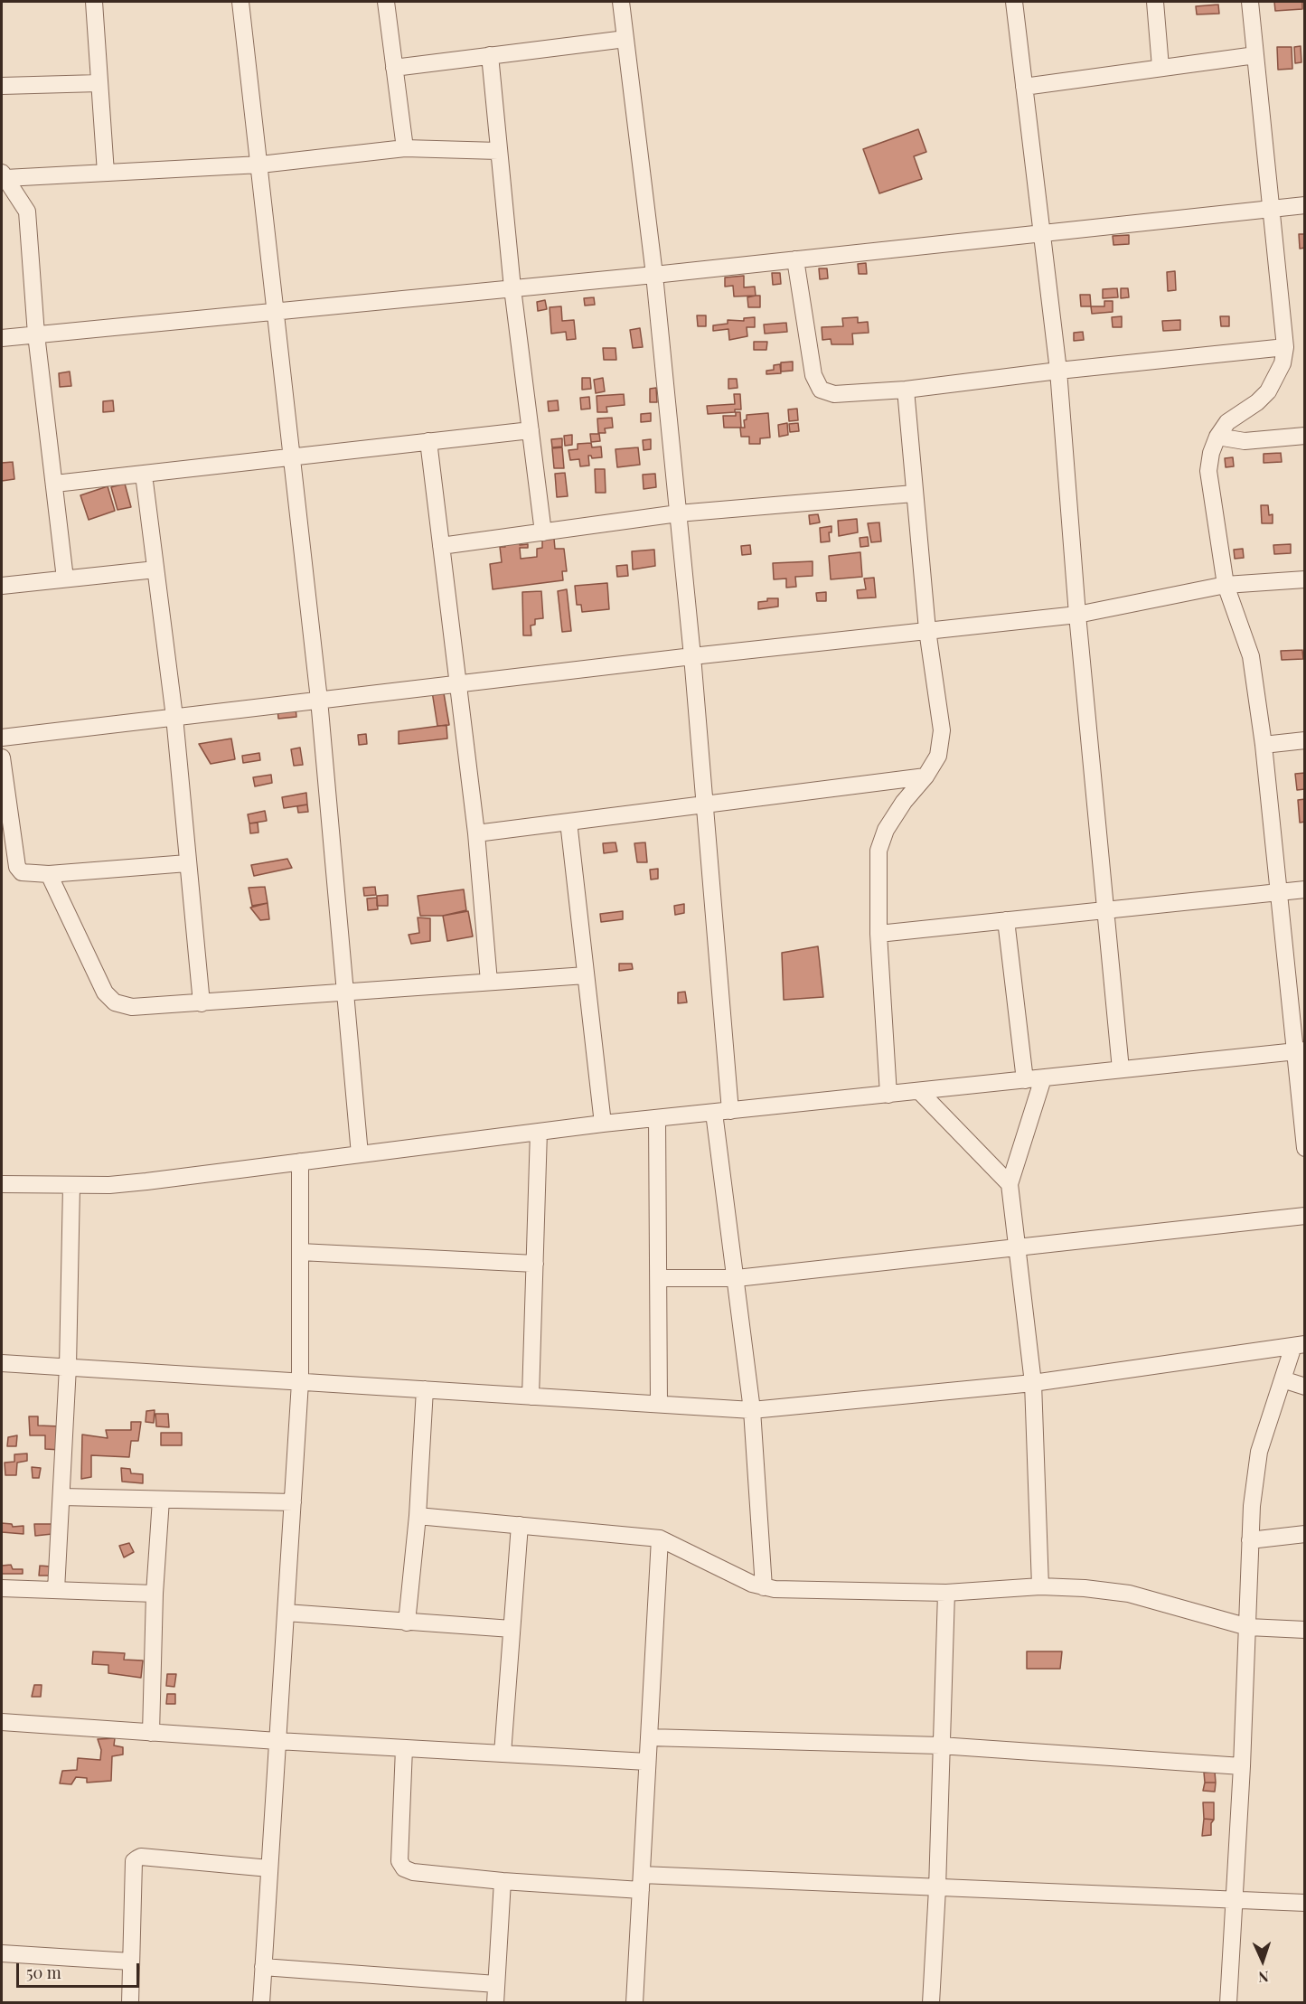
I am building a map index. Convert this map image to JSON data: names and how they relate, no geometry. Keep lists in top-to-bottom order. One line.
{"scale_bar":"50 m","north":"bottom"}
